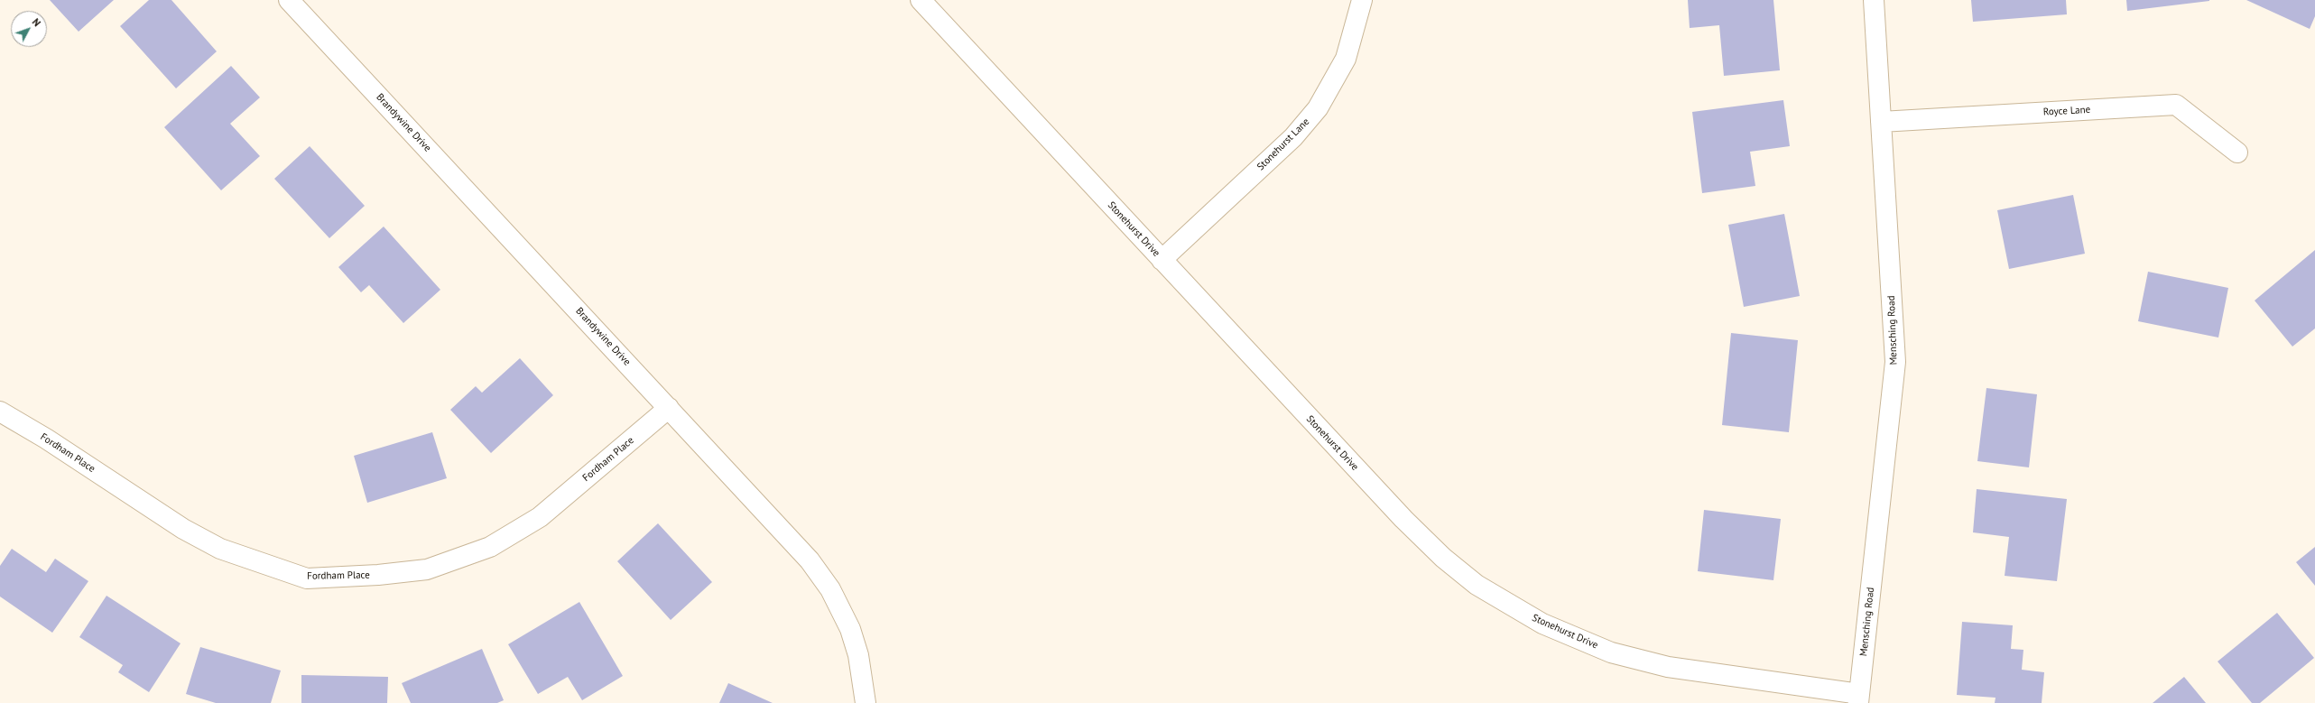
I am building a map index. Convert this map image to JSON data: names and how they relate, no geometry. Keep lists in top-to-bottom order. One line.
{"streets":{"street":["Royce Lane","Brandywine Drive","Stonehurst Lane","Stonehurst Drive","Mensching Road","Fordham Place"]},"crossings":[["Royce Lane","Mensching Road"],["Brandywine Drive","Fordham Place"],["Stonehurst Lane","Stonehurst Drive"],["Stonehurst Drive","Mensching Road"]],"north":"top right"}
